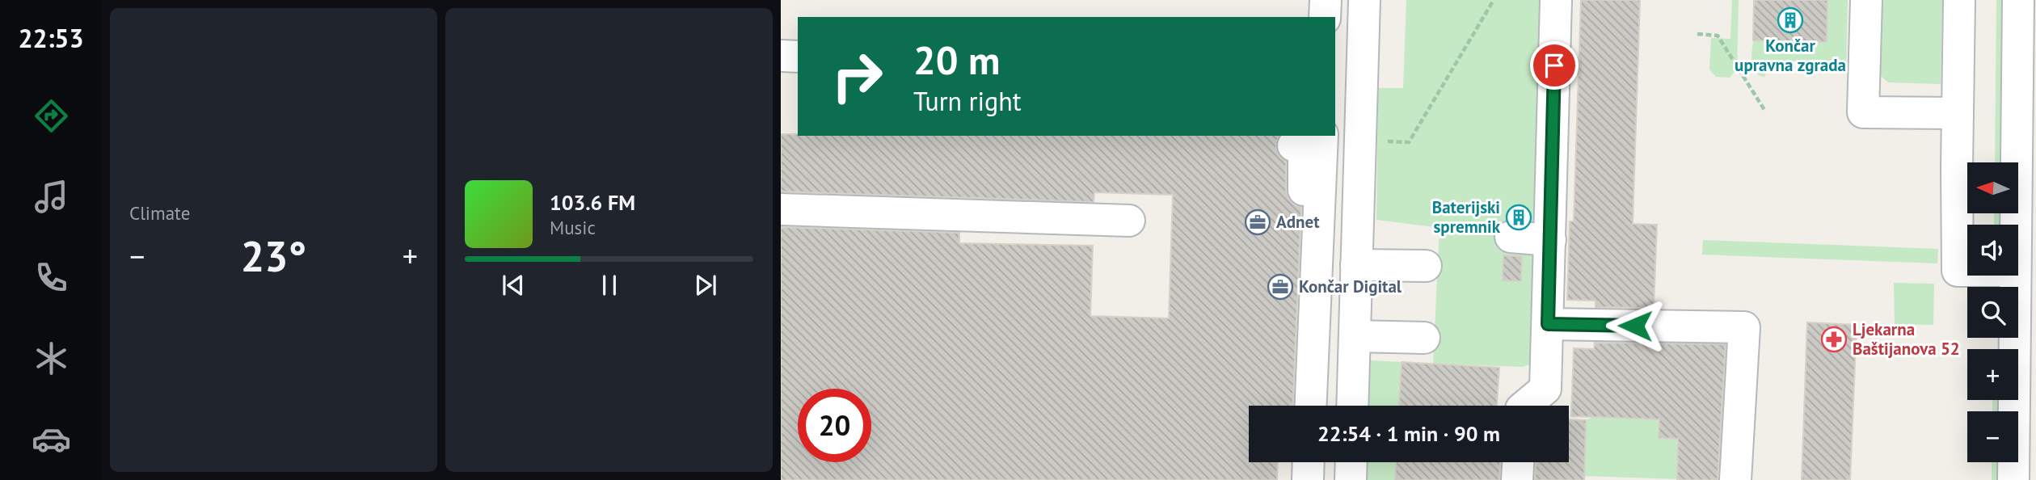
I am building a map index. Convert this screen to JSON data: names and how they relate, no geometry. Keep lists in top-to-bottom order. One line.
{"places":{"building":["Končar upravna zgrada","Baterijski spremnik"],"office":["Adnet","Končar Digital"],"pharmacy":["Ljekarna Baštijanova 52"]},"north":"left","page":{"tabs":"22:53","tile":"Climate","turn":["20 m","Turn right"],"map_buttons":["+","−"],"song":["103.6 FM","Music"],"heat":["−","23°","+"],"limit":"20","trip":"22:54 · 1 min · 90 m"}}
